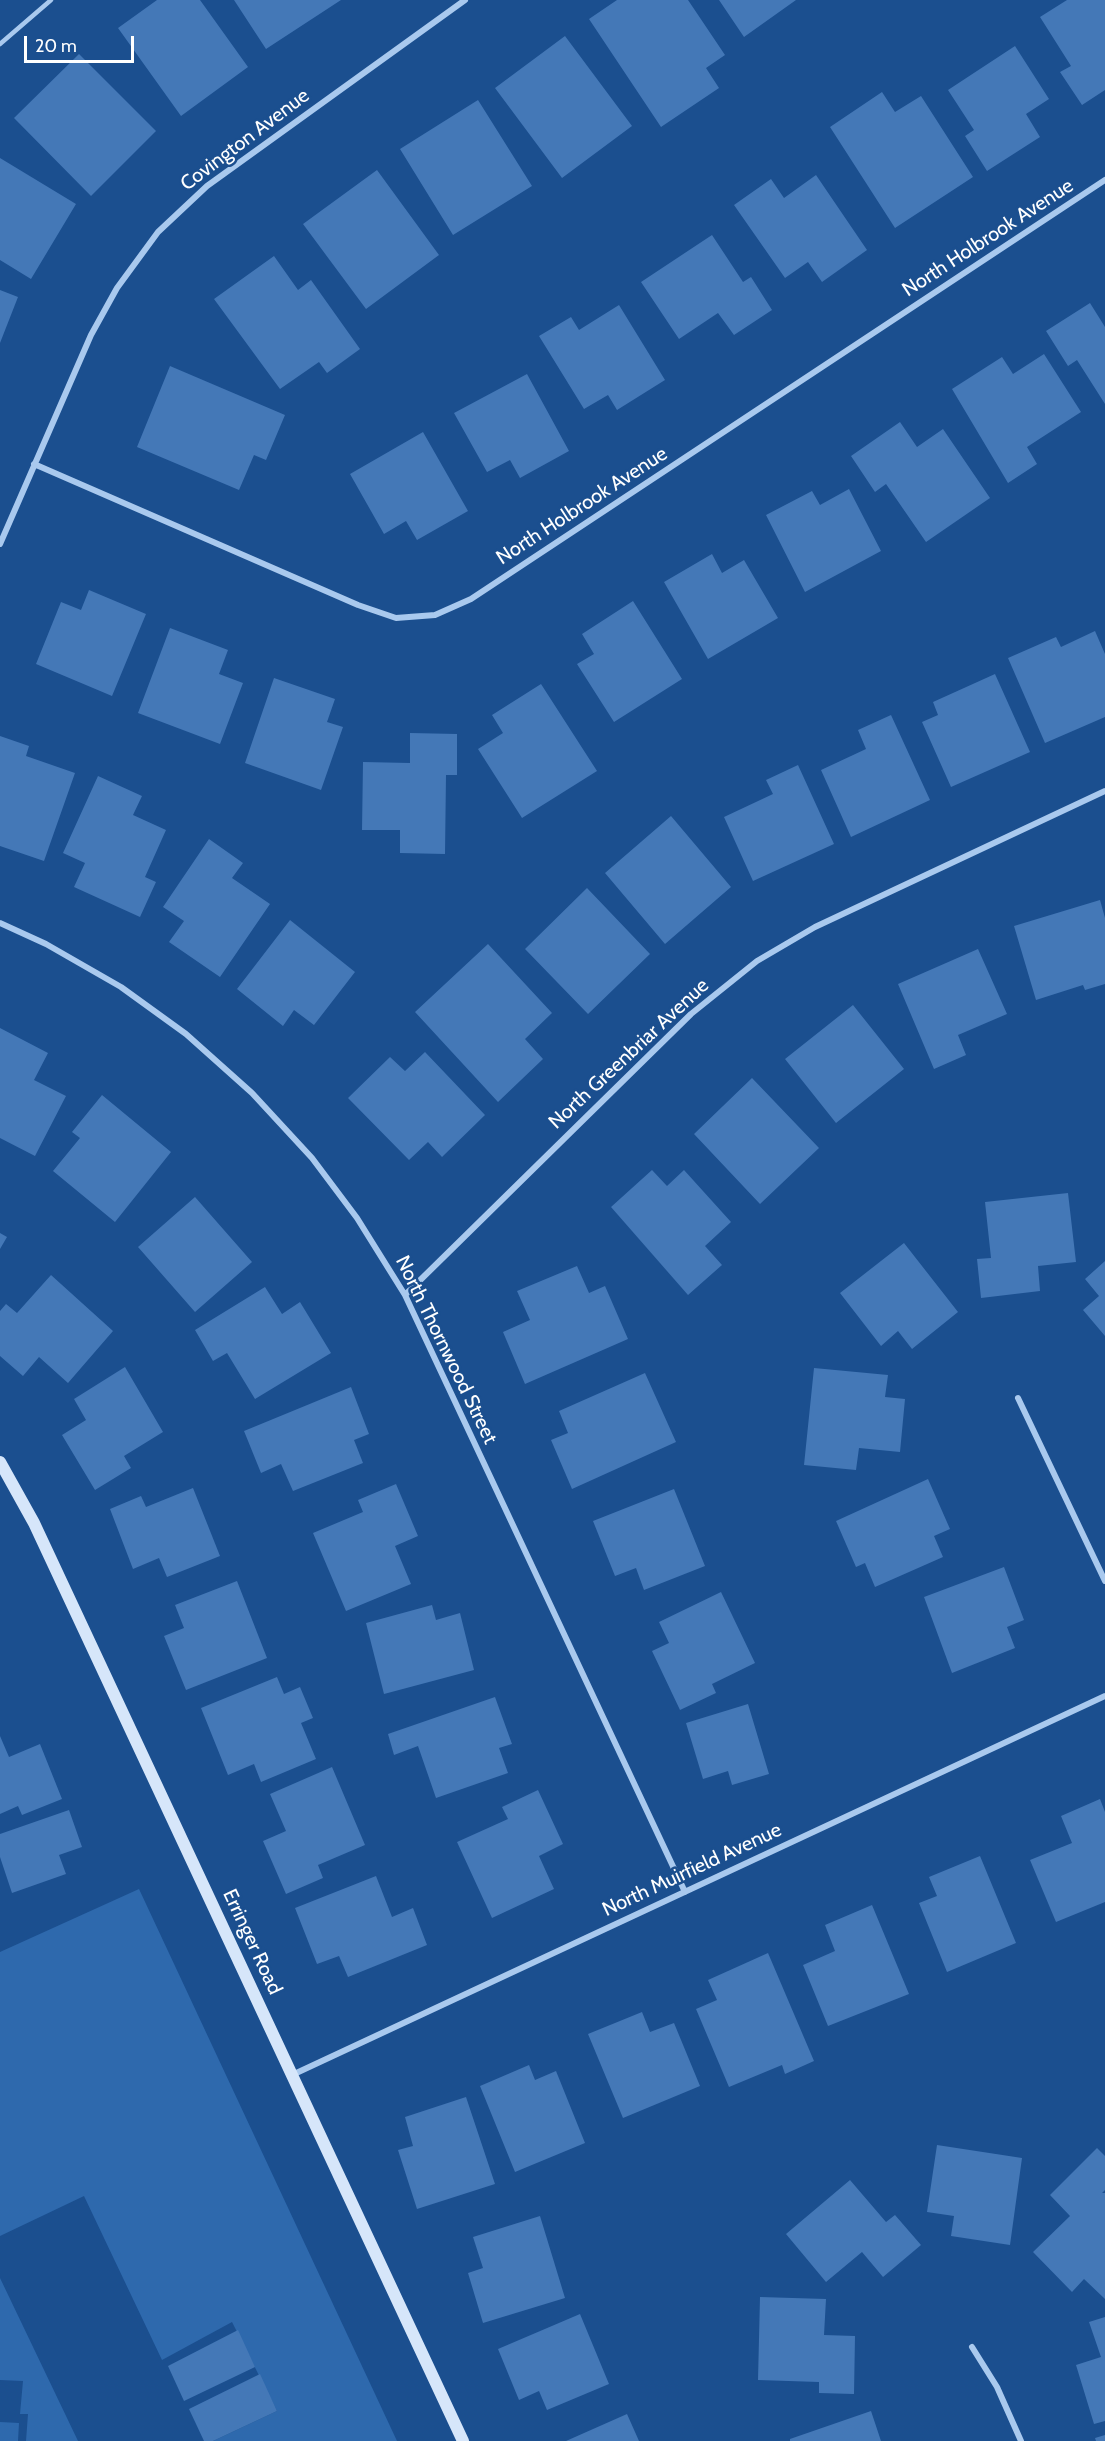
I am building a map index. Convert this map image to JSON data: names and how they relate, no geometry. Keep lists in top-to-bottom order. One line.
{"streets":{"street":["Covington Avenue","North Holbrook Avenue","North Greenbriar Avenue","North Thornwood Street","North Muirfield Avenue","Erringer Road"]},"crossings":[["Covington Avenue","North Holbrook Avenue"],["North Greenbriar Avenue","North Thornwood Street"],["North Thornwood Street","North Muirfield Avenue"],["North Muirfield Avenue","Erringer Road"]],"scale_bar":"20 m"}
